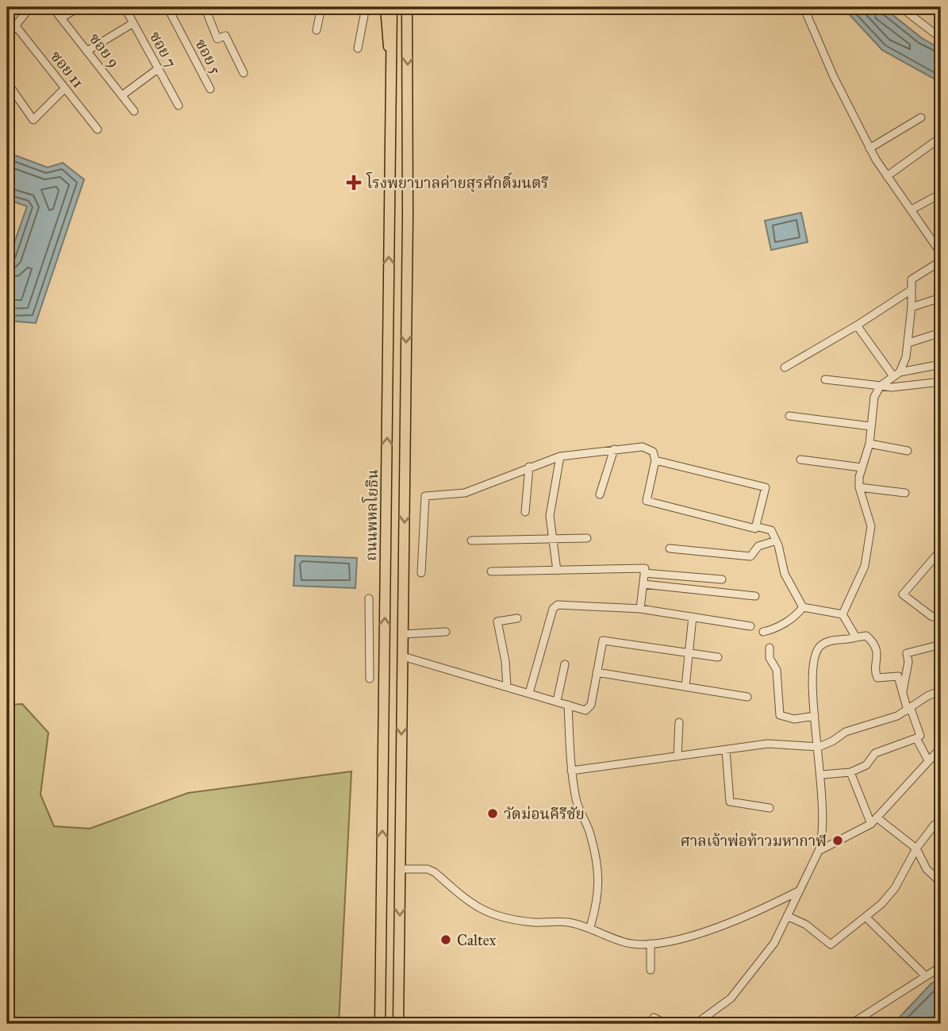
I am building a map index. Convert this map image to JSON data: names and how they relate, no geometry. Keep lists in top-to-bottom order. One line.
{"streets":{"highway":["ถนนพหลโยธิน"],"street":["ซอย 7","ซอย 9","ซอย 5","ซอย 11"]},"places":{"health":["โรงพยาบาลค่ายสุรศักดิ์มนตรี"],"other":["วัดม่อนคีรีชัย","ศาลเจ้าพ่อท้าวมหากาฬ","Caltex"]}}
